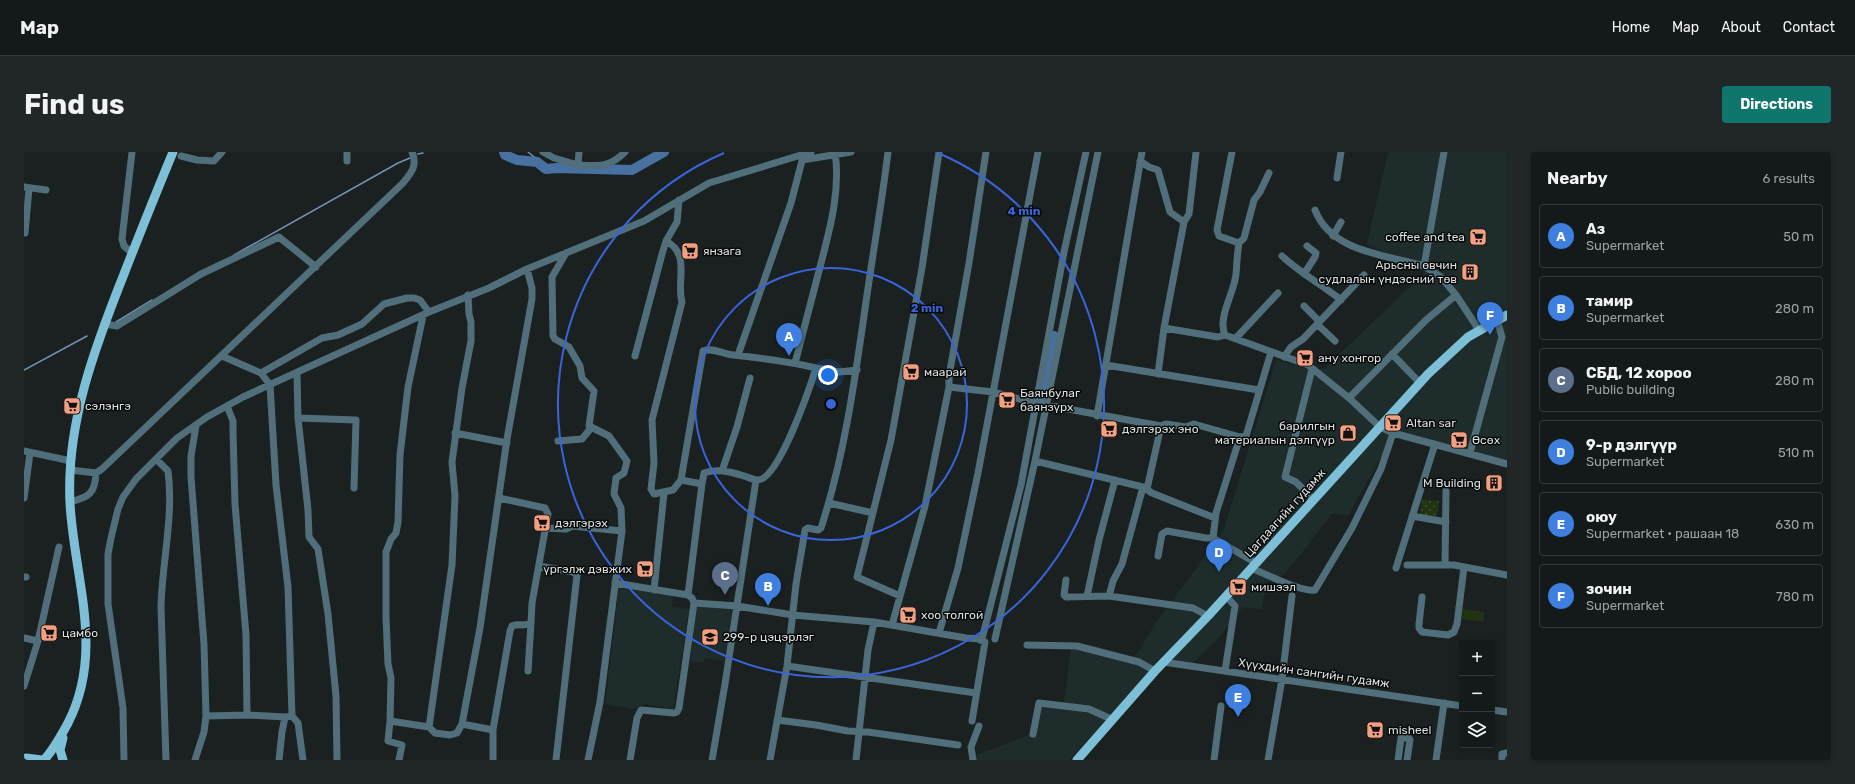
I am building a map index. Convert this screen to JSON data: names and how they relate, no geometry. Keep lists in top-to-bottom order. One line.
{"streets":{"main road":["Цагдаагийн гудамж"],"street":["Хүүхдийн сангийн гудамж"]},"crossings":[["Цагдаагийн гудамж","Хүүхдийн сангийн гудамж"]],"places":{"supermarket":["coffee and tea","янзага","ану хонгор","маарай","Баянбулаг баянзүрх","сэлэнгэ","Altan sar","дэлгэрэх эно","Өсөх","дэлгэрэх","үргэлж дэвжих","мишээл","хоо толгой","цамбо","misheel"],"building":["Арьсны өвчин судлалын үндэсний төв","M Building"],"shop":["барилгын материалын дэлгүүр"],"school or university":["299-р цэцэрлэг"]},"page":{"header":"Map","nav":["Home","Map","About","Contact"],"buttons":"Directions","title":"Find us","heading":["Nearby","6 results"],"list":[{"mark":"A","name":"Аз","note":"Supermarket","value":"50 m"},{"mark":"B","name":"тамир","note":"Supermarket","value":"280 m"},{"mark":"C","name":"СБД, 12 хороо","note":"Public building","value":"280 m"},{"mark":"D","name":"9-р дэлгүүр","note":"Supermarket","value":"510 m"},{"mark":"E","name":"оюу","note":"Supermarket · рашаан 18","value":"630 m"},{"mark":"F","name":"зочин","note":"Supermarket","value":"780 m"}],"pins":["F","A","D","C","B","E"],"map_buttons":["+","−"]},"rings":["4 min","2 min"]}
